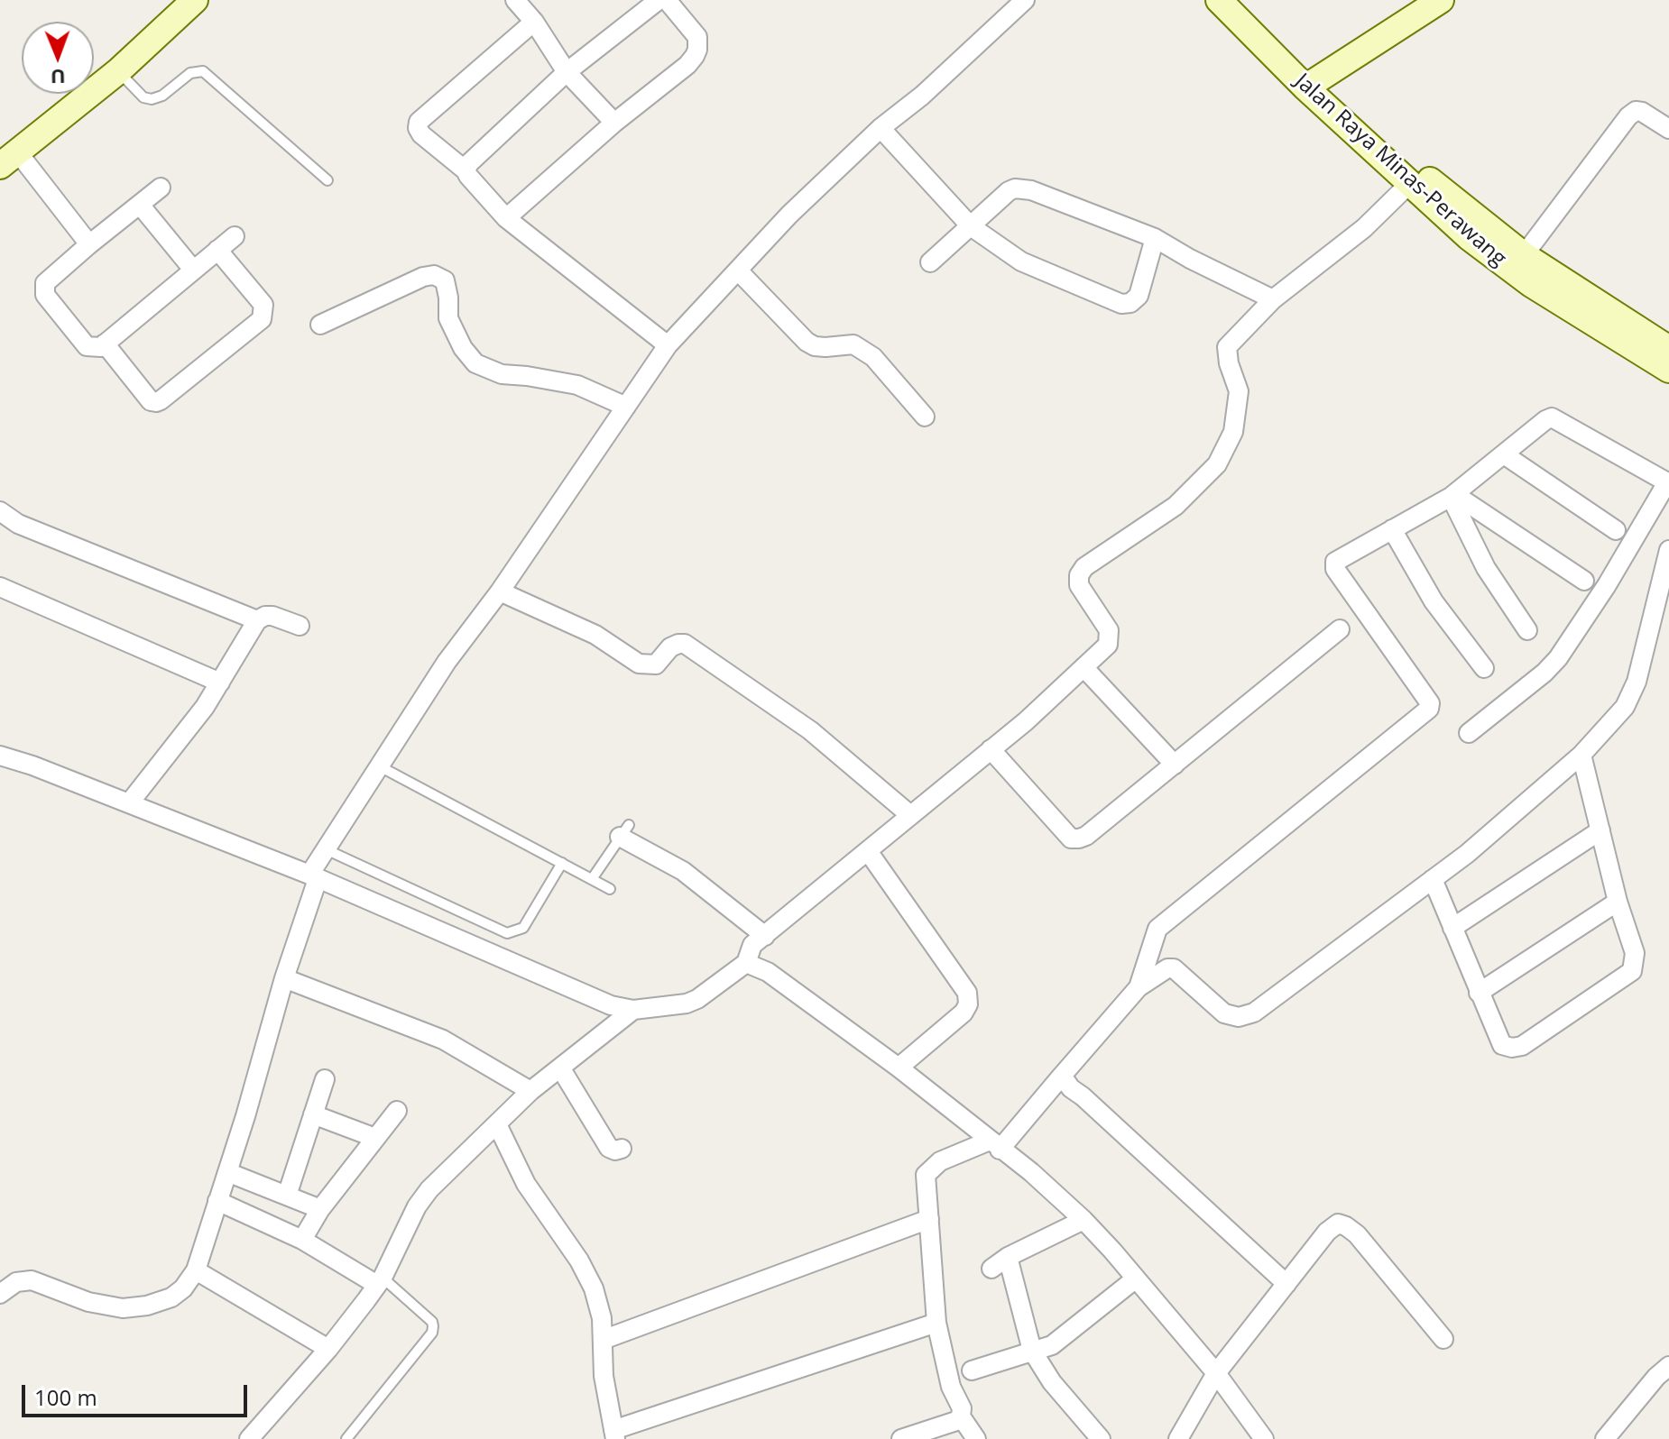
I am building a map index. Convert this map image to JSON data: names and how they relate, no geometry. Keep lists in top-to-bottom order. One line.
{"streets":{"main road":["Jalan Raya Minas-Perawang"]},"scale_bar":"100 m","north":"bottom"}
